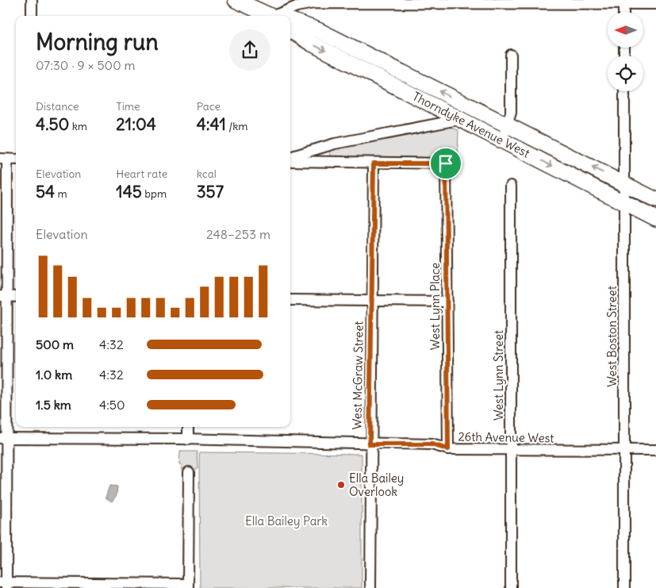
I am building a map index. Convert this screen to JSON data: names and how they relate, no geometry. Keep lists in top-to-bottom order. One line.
{"streets":{"main road":["Thorndyke Avenue West"],"street":["West Lynn Place","West Boston Street","West McGraw Street","West Lynn Street","26th Avenue West"]},"crossings":[["Thorndyke Avenue West","West Boston Street"],["West Lynn Place","West McGraw Street"],["West Lynn Place","26th Avenue West"],["West Boston Street","26th Avenue West"],["West McGraw Street","26th Avenue West"],["West Lynn Street","26th Avenue West"]],"parks":["Ella Bailey Park"],"places":["Ella Bailey Overlook"],"north":"left","page":{"heading":["Morning run","07:30 · 9 × 500 m"],"stats":[["Distance","4.50 km"],["Time","21:04"],["Pace","4:41 /km"],["Elevation","54 m"],["Heart rate","145 bpm"],["kcal","357"]],"chart":["Elevation","248–253 m"],"list":[{"name":"500 m","note":"4:32"},{"name":"1.0 km","note":"4:32"},{"name":"1.5 km","note":"4:50"}]}}
